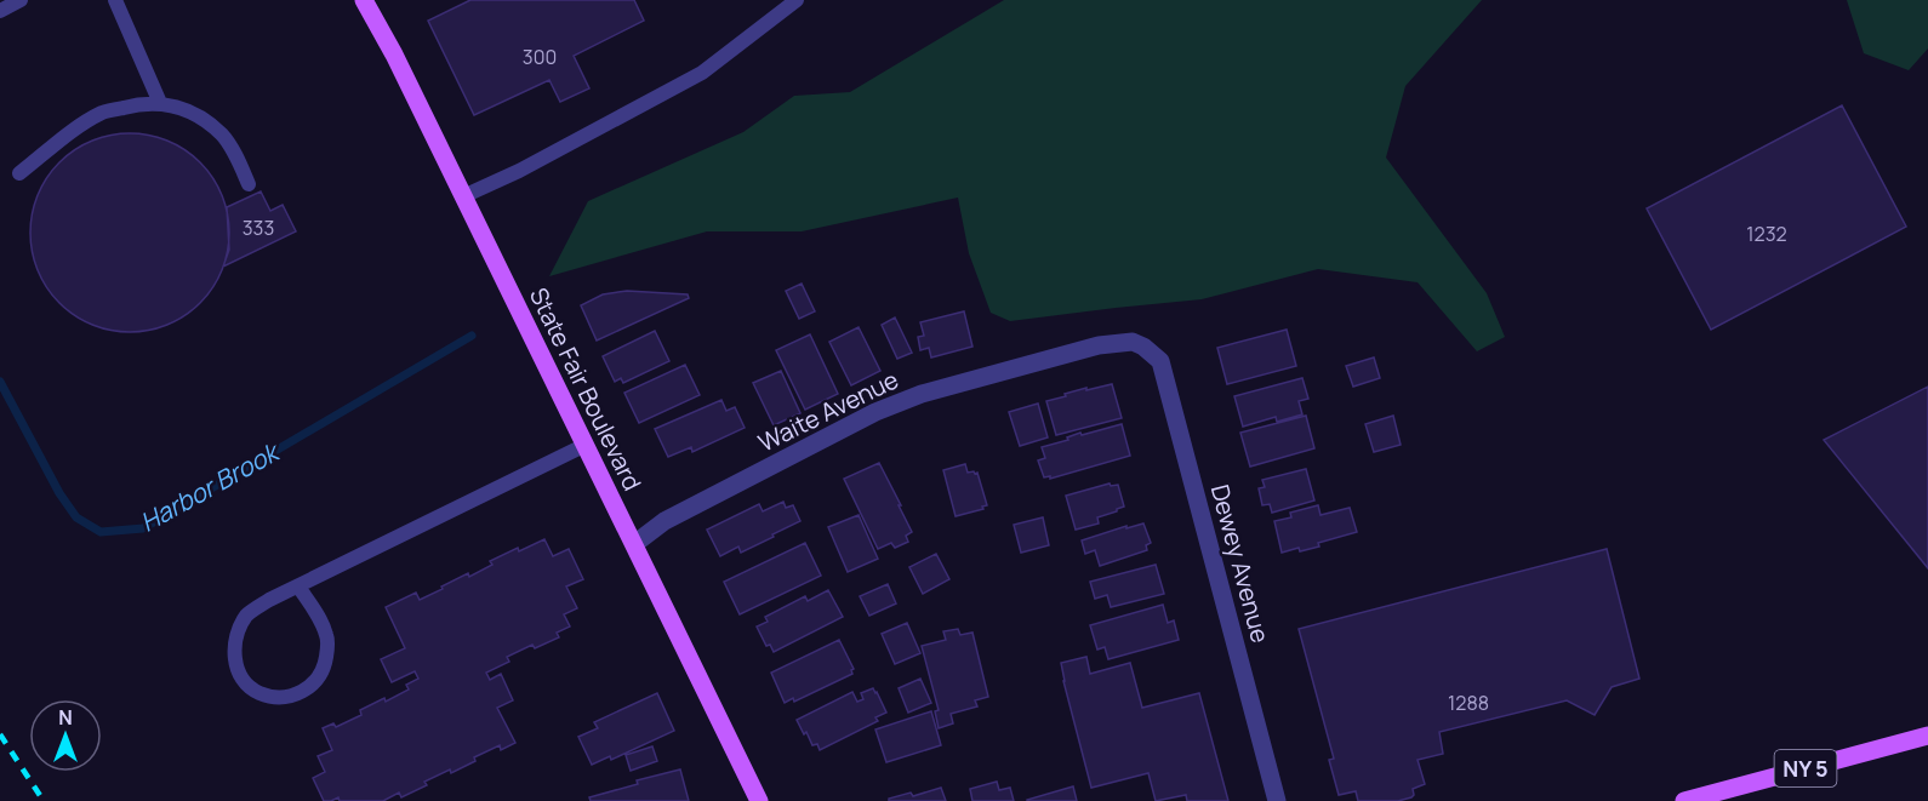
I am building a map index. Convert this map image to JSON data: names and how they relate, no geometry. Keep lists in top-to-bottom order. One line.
{"streets":{"main road":["State Fair Boulevard","NY 5"],"street":["Waite Avenue","Dewey Avenue"]},"crossings":[["State Fair Boulevard","Waite Avenue"],["Waite Avenue","Dewey Avenue"]],"water":["Harbor Brook"],"house_numbers":["300","333","1232","1288"],"north":"top"}
